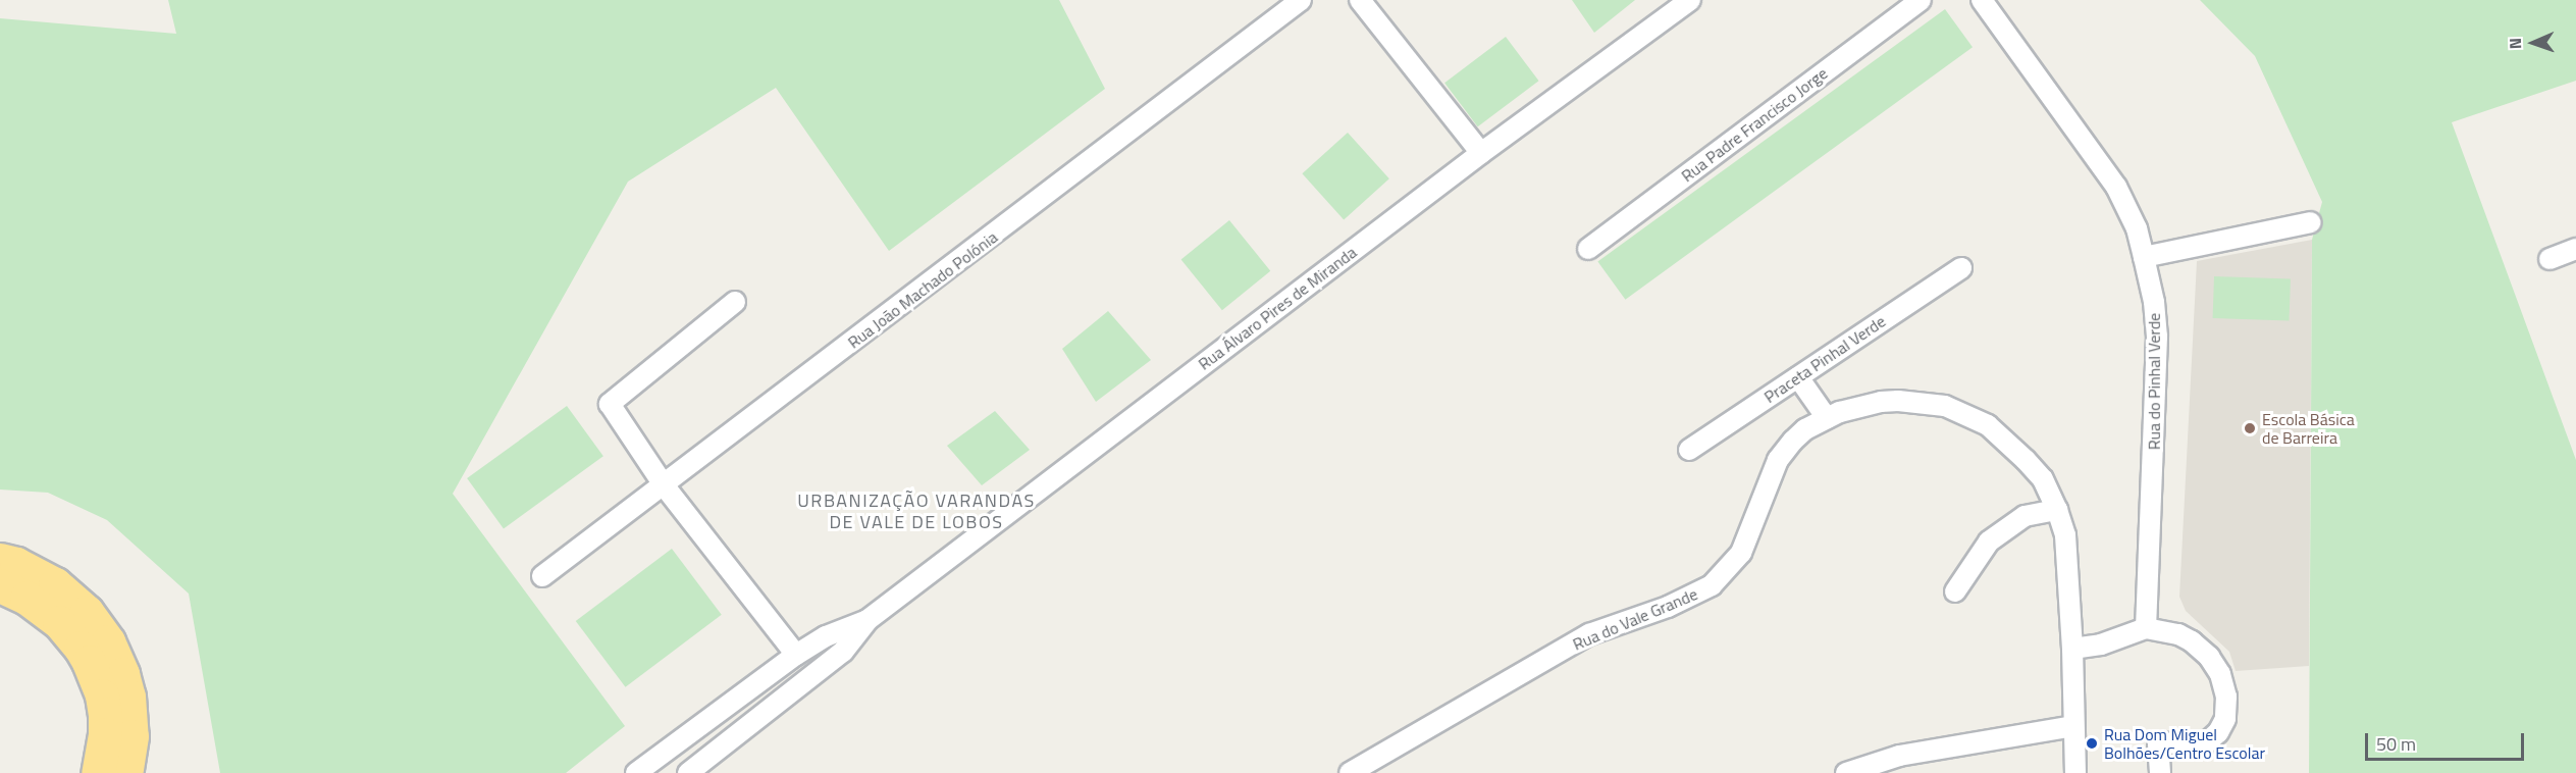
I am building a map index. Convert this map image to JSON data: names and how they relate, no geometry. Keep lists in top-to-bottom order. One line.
{"streets":{"street":["Rua Padre Francisco Jorge","Rua João Machado Polónia","Rua Álvaro Pires de Miranda","Praceta Pinhal Verde","Rua do Pinhal Verde","Rua do Vale Grande"]},"districts":["URBANIZAÇÃO VARANDAS DE VALE DE LOBOS"],"places":["Escola Básica de Barreira","Rua Dom Miguel Bolhões/Centro Escolar"],"scale_bar":"50 m","north":"left"}
